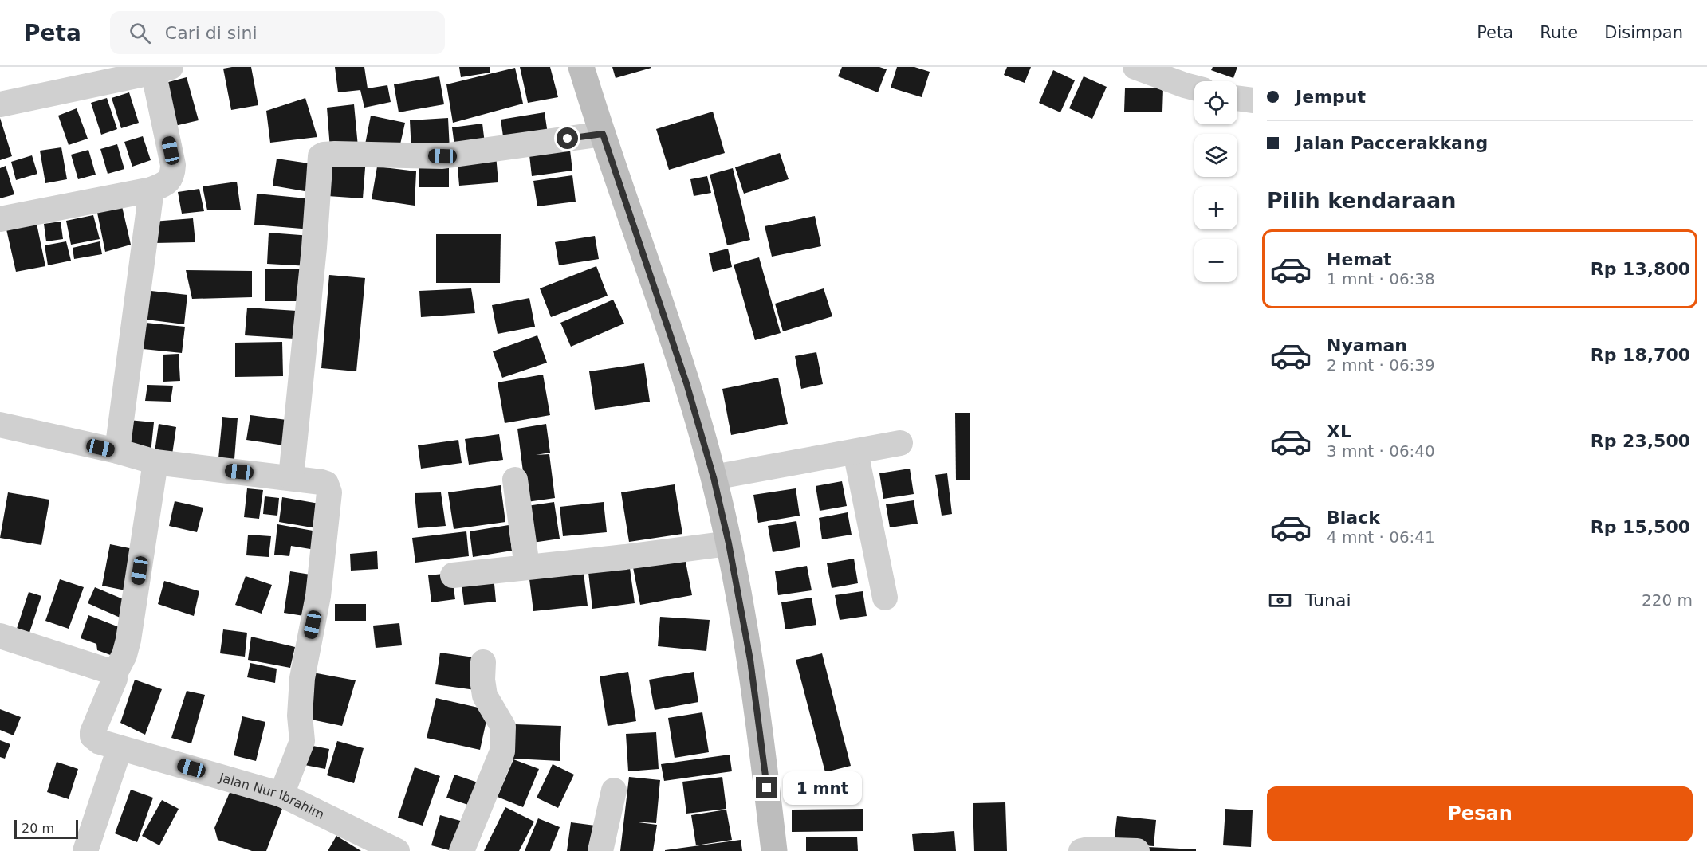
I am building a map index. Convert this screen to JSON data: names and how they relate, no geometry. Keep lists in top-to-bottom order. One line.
{"streets":{"street":["Jalan Nur Ibrahim"]},"scale_bar":"20 m","page":{"header":"Peta","search":"Cari di sini","nav":["Peta","Rute","Disimpan"],"banner":["Jemput","Jalan Paccerakkang"],"map_buttons":["+","−"],"heading":"Pilih kendaraan","list":[{"name":"Hemat","note":"1 mnt · 06:38","value":"Rp 13,800"},{"name":"Nyaman","note":"2 mnt · 06:39","value":"Rp 18,700"},{"name":"XL","note":"3 mnt · 06:40","value":"Rp 23,500"},{"name":"Black","note":"4 mnt · 06:41","value":"Rp 15,500"}],"pay":["Tunai","220 m"],"bubble":"1 mnt","buttons":"Pesan","scale":"20 m"}}
